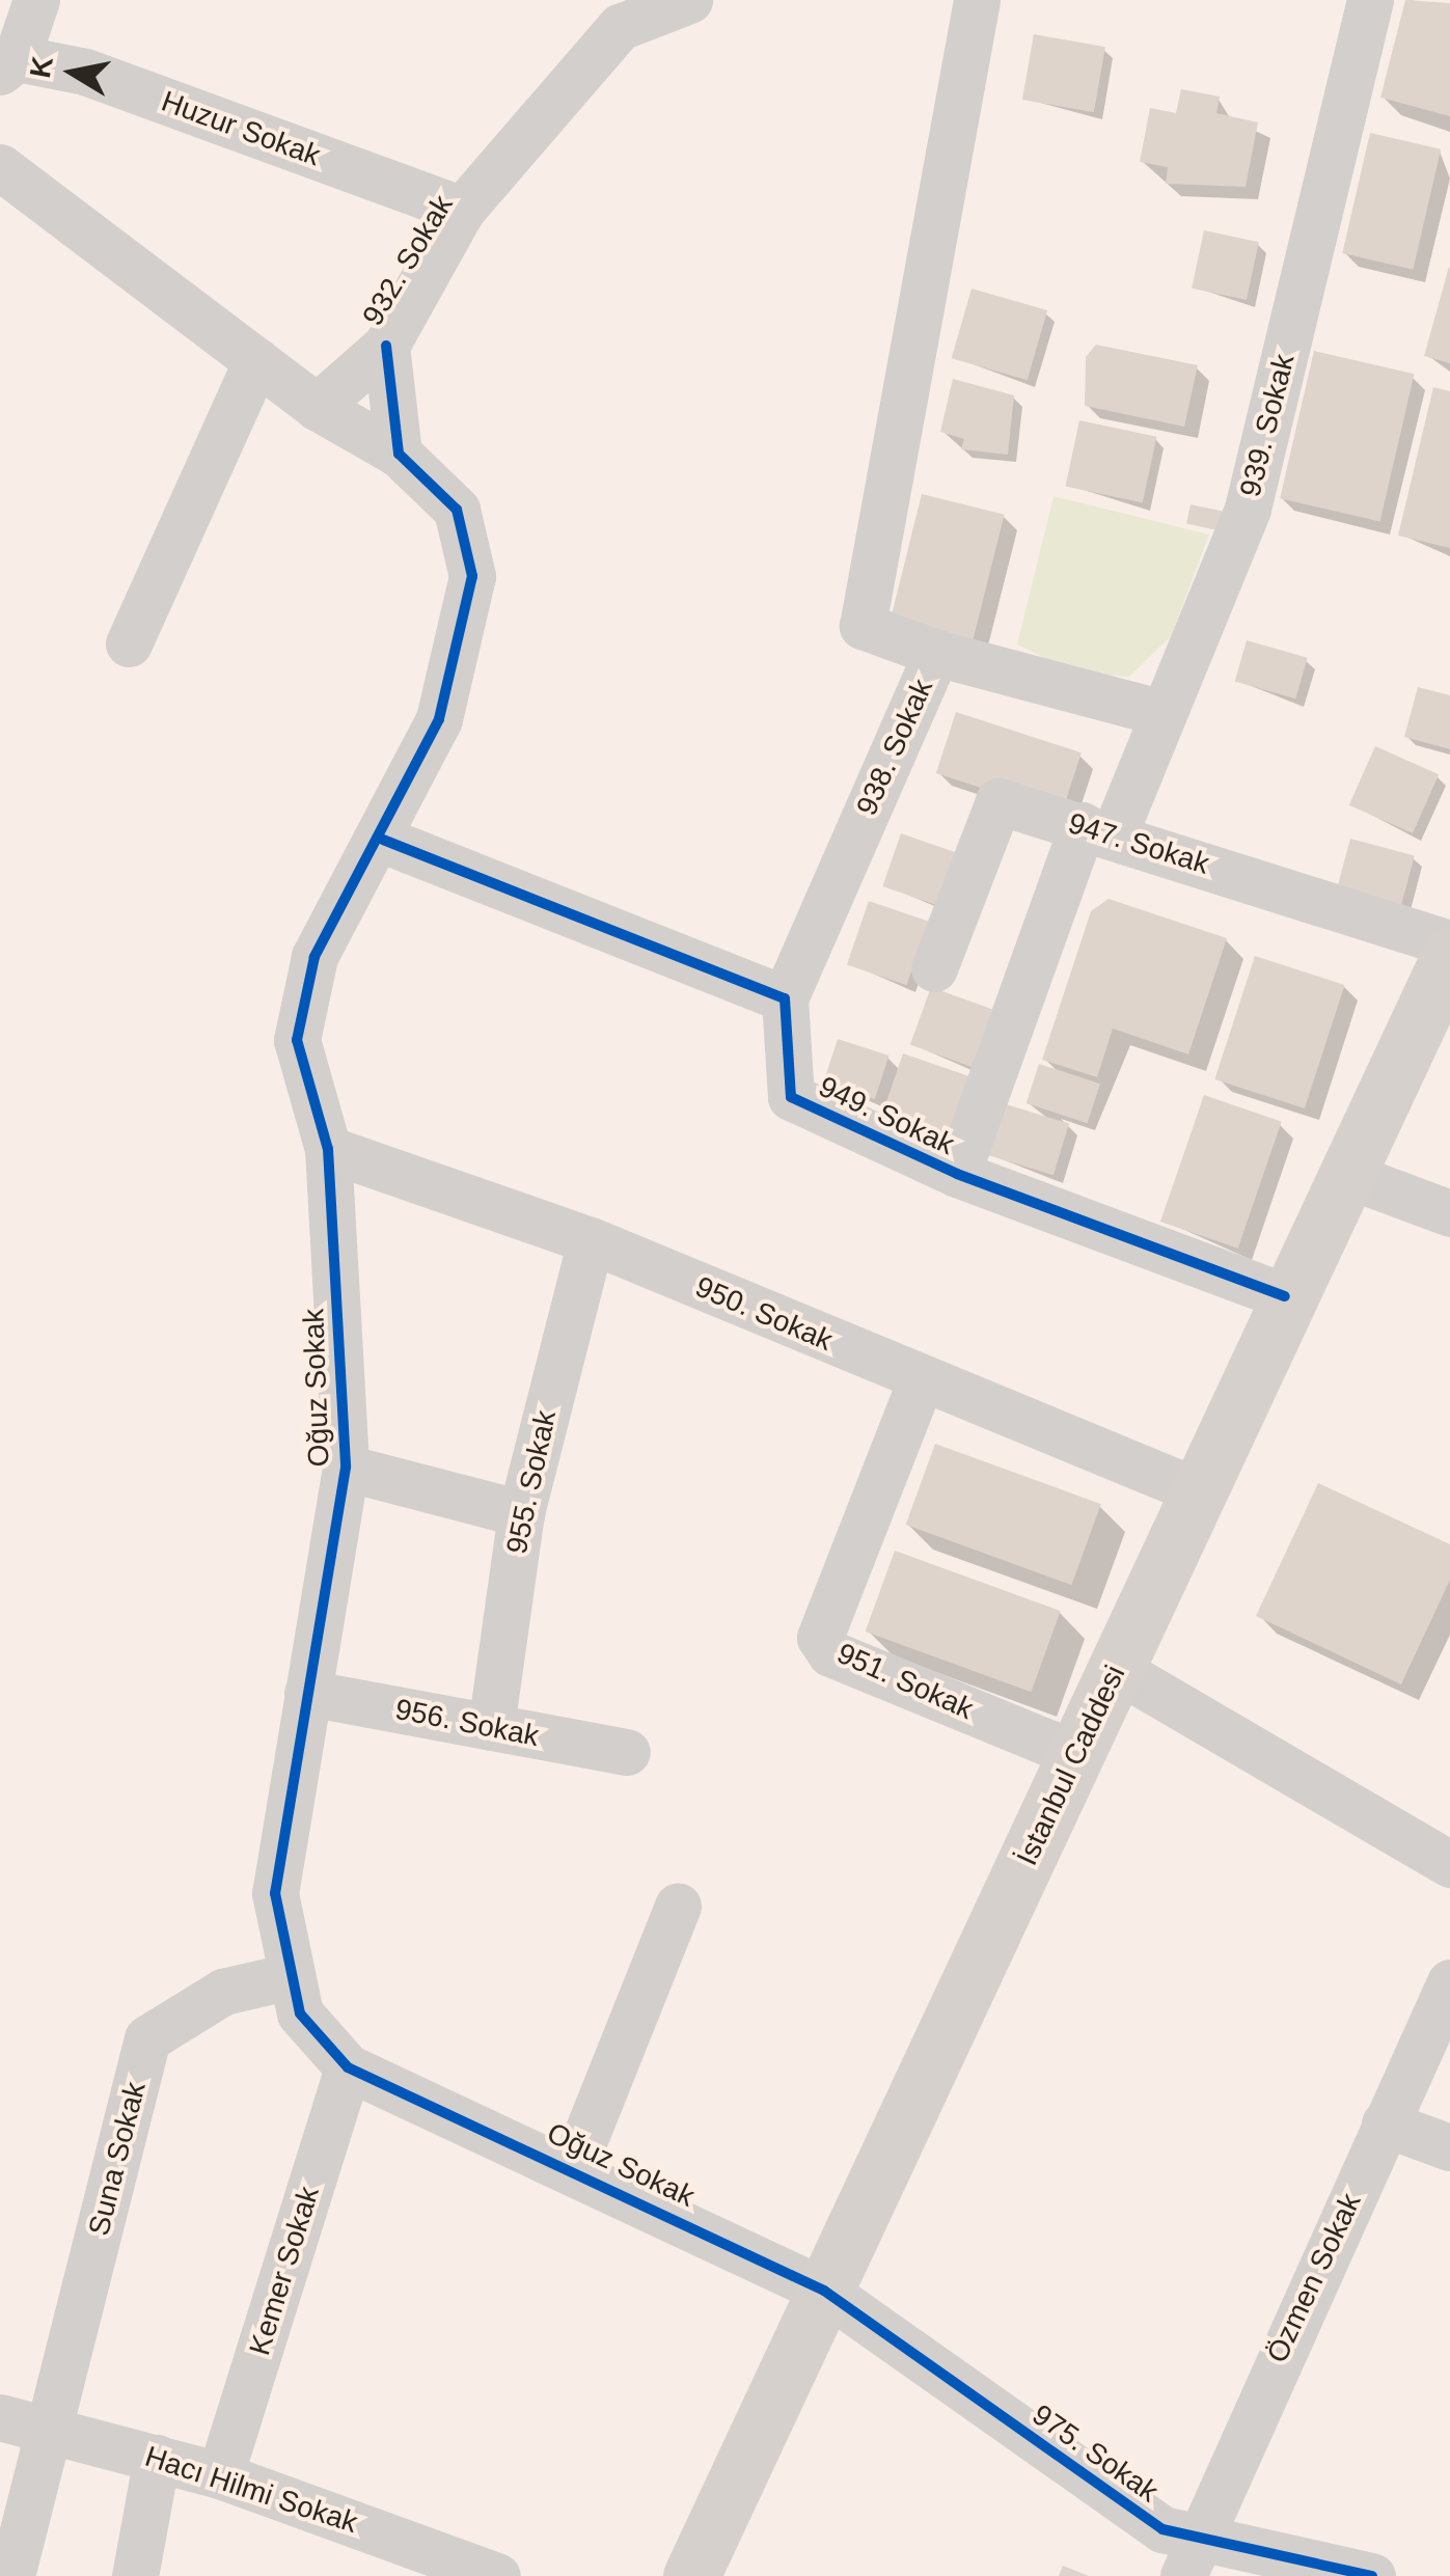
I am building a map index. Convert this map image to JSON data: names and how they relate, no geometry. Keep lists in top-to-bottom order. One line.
{"streets":{"main road":["İstanbul Caddesi"],"street":["Huzur Sokak","932. Sokak","939. Sokak","938. Sokak","947. Sokak","949. Sokak","950. Sokak","Oğuz Sokak","955. Sokak","951. Sokak","956. Sokak","Suna Sokak","Kemer Sokak","Özmen Sokak","975. Sokak","Hacı Hilmi Sokak"]},"crossings":[["Huzur Sokak","932. Sokak"],["932. Sokak","Oğuz Sokak"],["939. Sokak","938. Sokak"],["939. Sokak","947. Sokak"],["939. Sokak","949. Sokak"],["938. Sokak","949. Sokak"],["947. Sokak","İstanbul Caddesi"],["949. Sokak","İstanbul Caddesi"],["950. Sokak","Oğuz Sokak"],["950. Sokak","955. Sokak"],["950. Sokak","951. Sokak"],["950. Sokak","İstanbul Caddesi"],["Oğuz Sokak","956. Sokak"],["Oğuz Sokak","İstanbul Caddesi"],["Oğuz Sokak","Suna Sokak"],["Oğuz Sokak","Kemer Sokak"],["Oğuz Sokak","975. Sokak"],["955. Sokak","956. Sokak"],["951. Sokak","İstanbul Caddesi"],["İstanbul Caddesi","975. Sokak"],["Suna Sokak","Hacı Hilmi Sokak"],["Kemer Sokak","Hacı Hilmi Sokak"],["Özmen Sokak","975. Sokak"]],"north":"left"}
